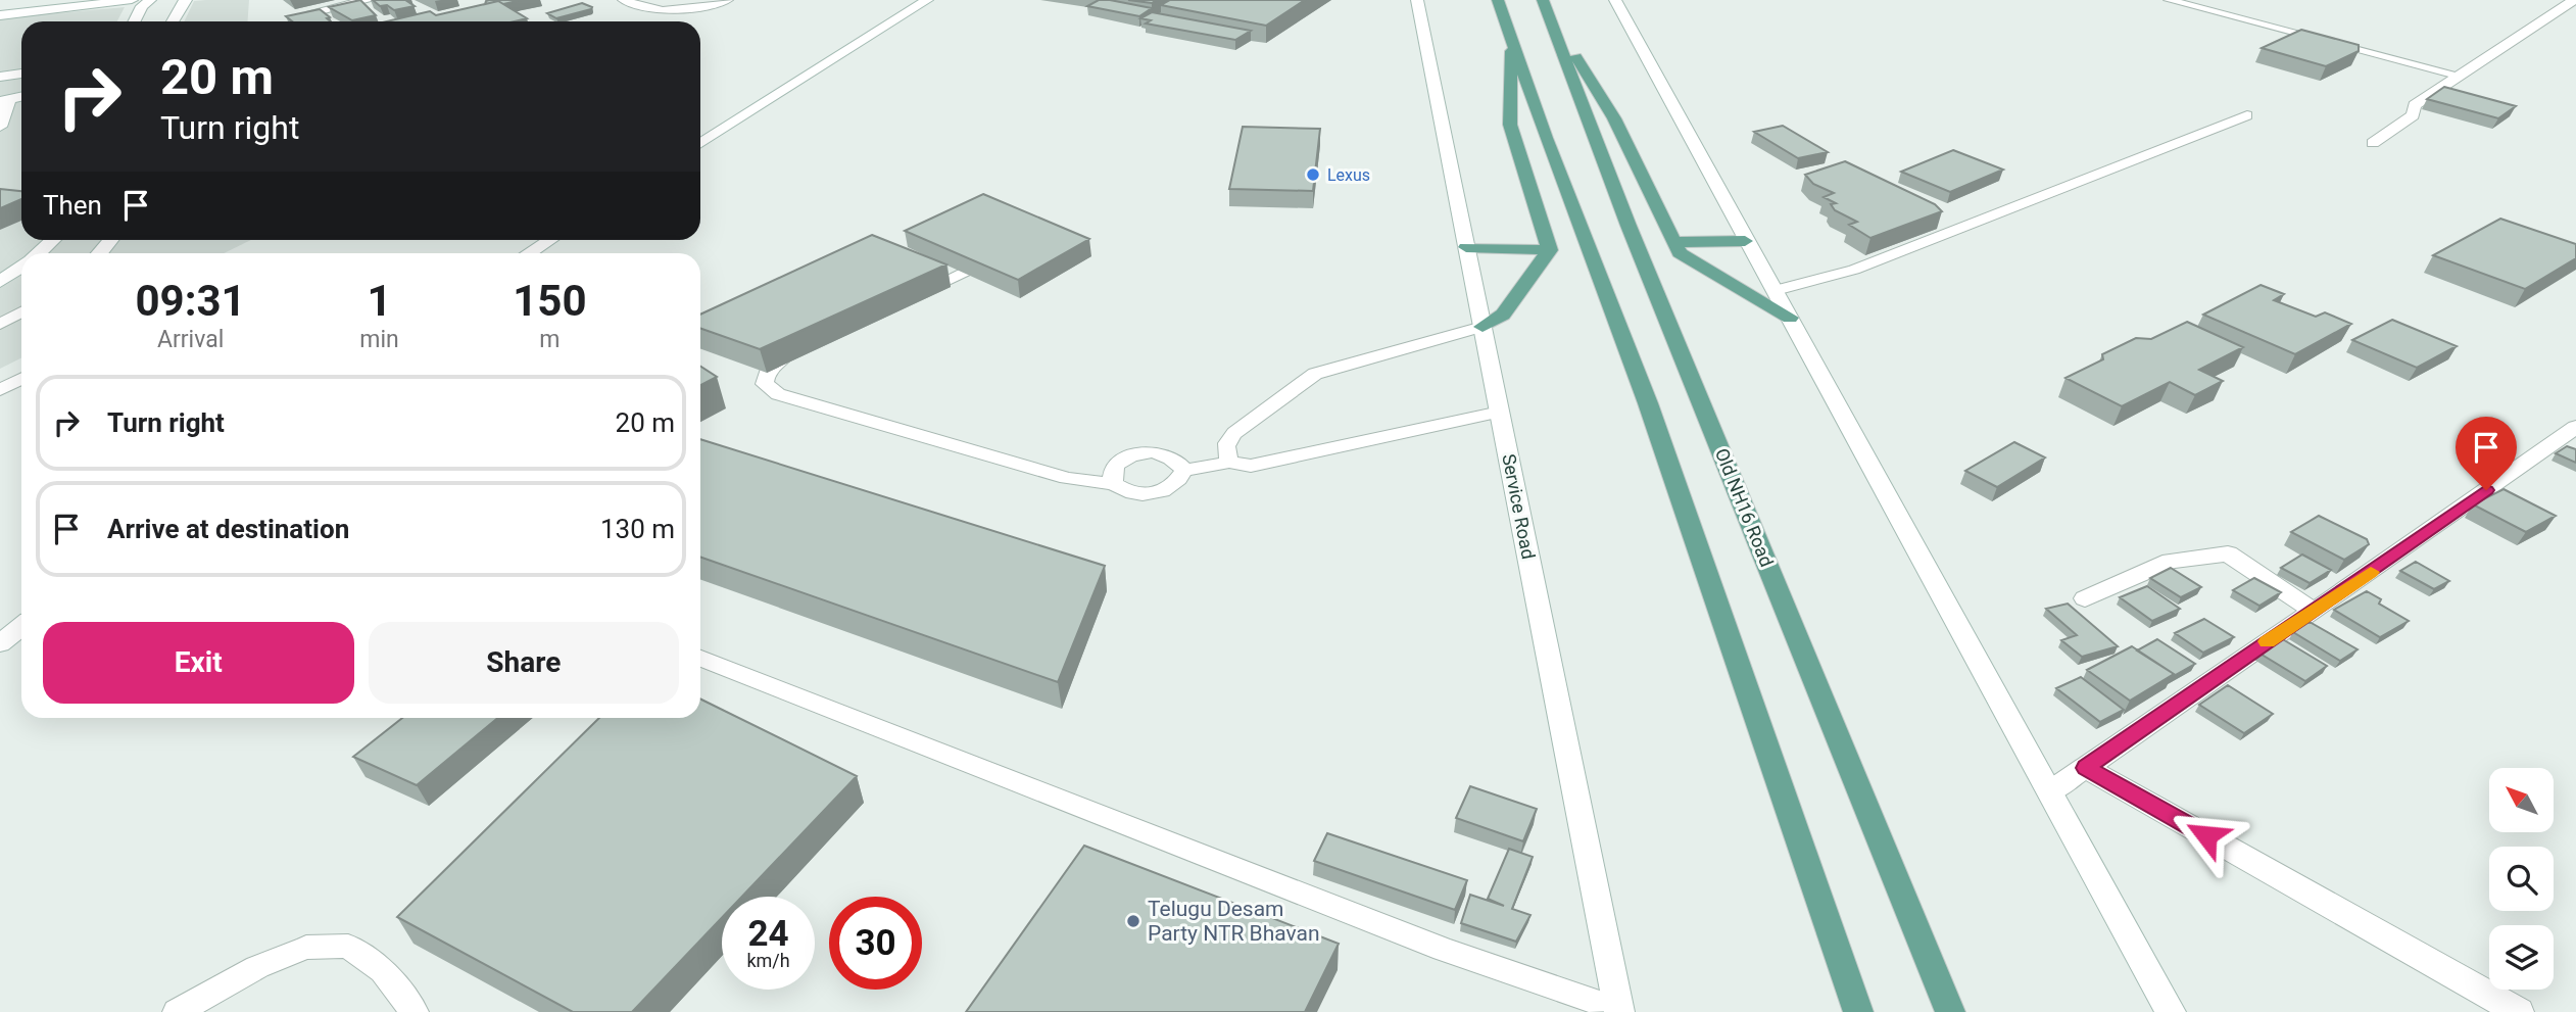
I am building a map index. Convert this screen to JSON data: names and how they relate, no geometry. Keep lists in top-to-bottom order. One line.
{"streets":{"main road":["Old NH16 Road"],"street":["Service Road"]},"places":["Lexus","Telugu Desam Party NTR Bhavan"],"north":"top left","page":{"turn":["20 m","Turn right"],"then":"Then","eta":["09:31","Arrival","1","min","150","m"],"list":[{"name":"Turn right","value":"20 m"},{"name":"Arrive at destination","value":"130 m"}],"buttons":["Exit","Share"],"speed":"24 km/h","limit":"30"}}
